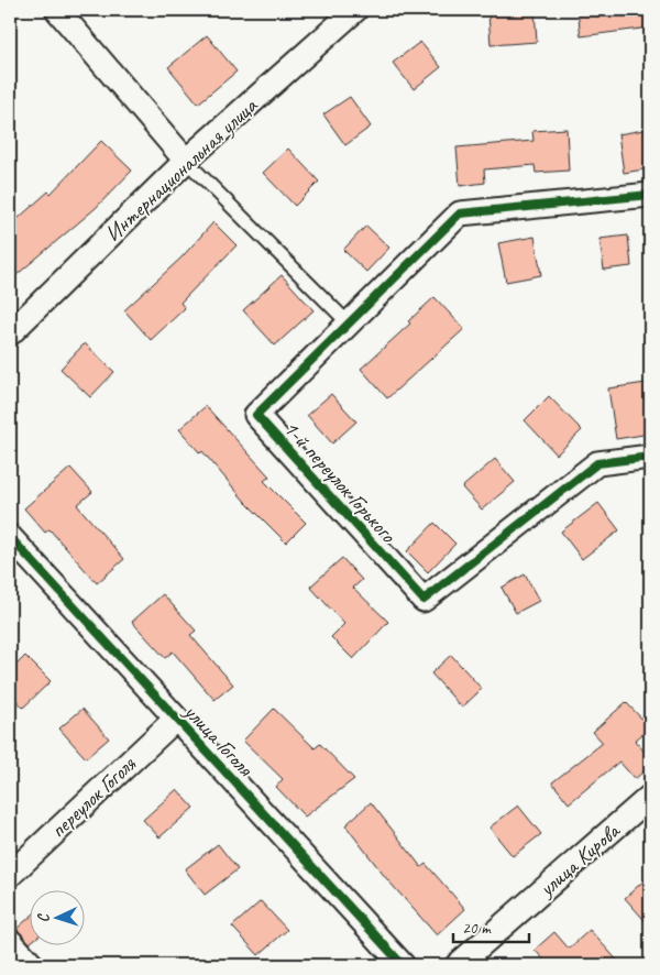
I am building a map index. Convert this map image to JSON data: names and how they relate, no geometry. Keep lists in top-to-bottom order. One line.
{"streets":{"street":["Интернациональная улица","1-й переулок Горького","улица Гоголя","переулок Гоголя","улица Кирова"]},"crossings":[["улица Гоголя","переулок Гоголя"]],"scale_bar":"20 m","north":"left"}
